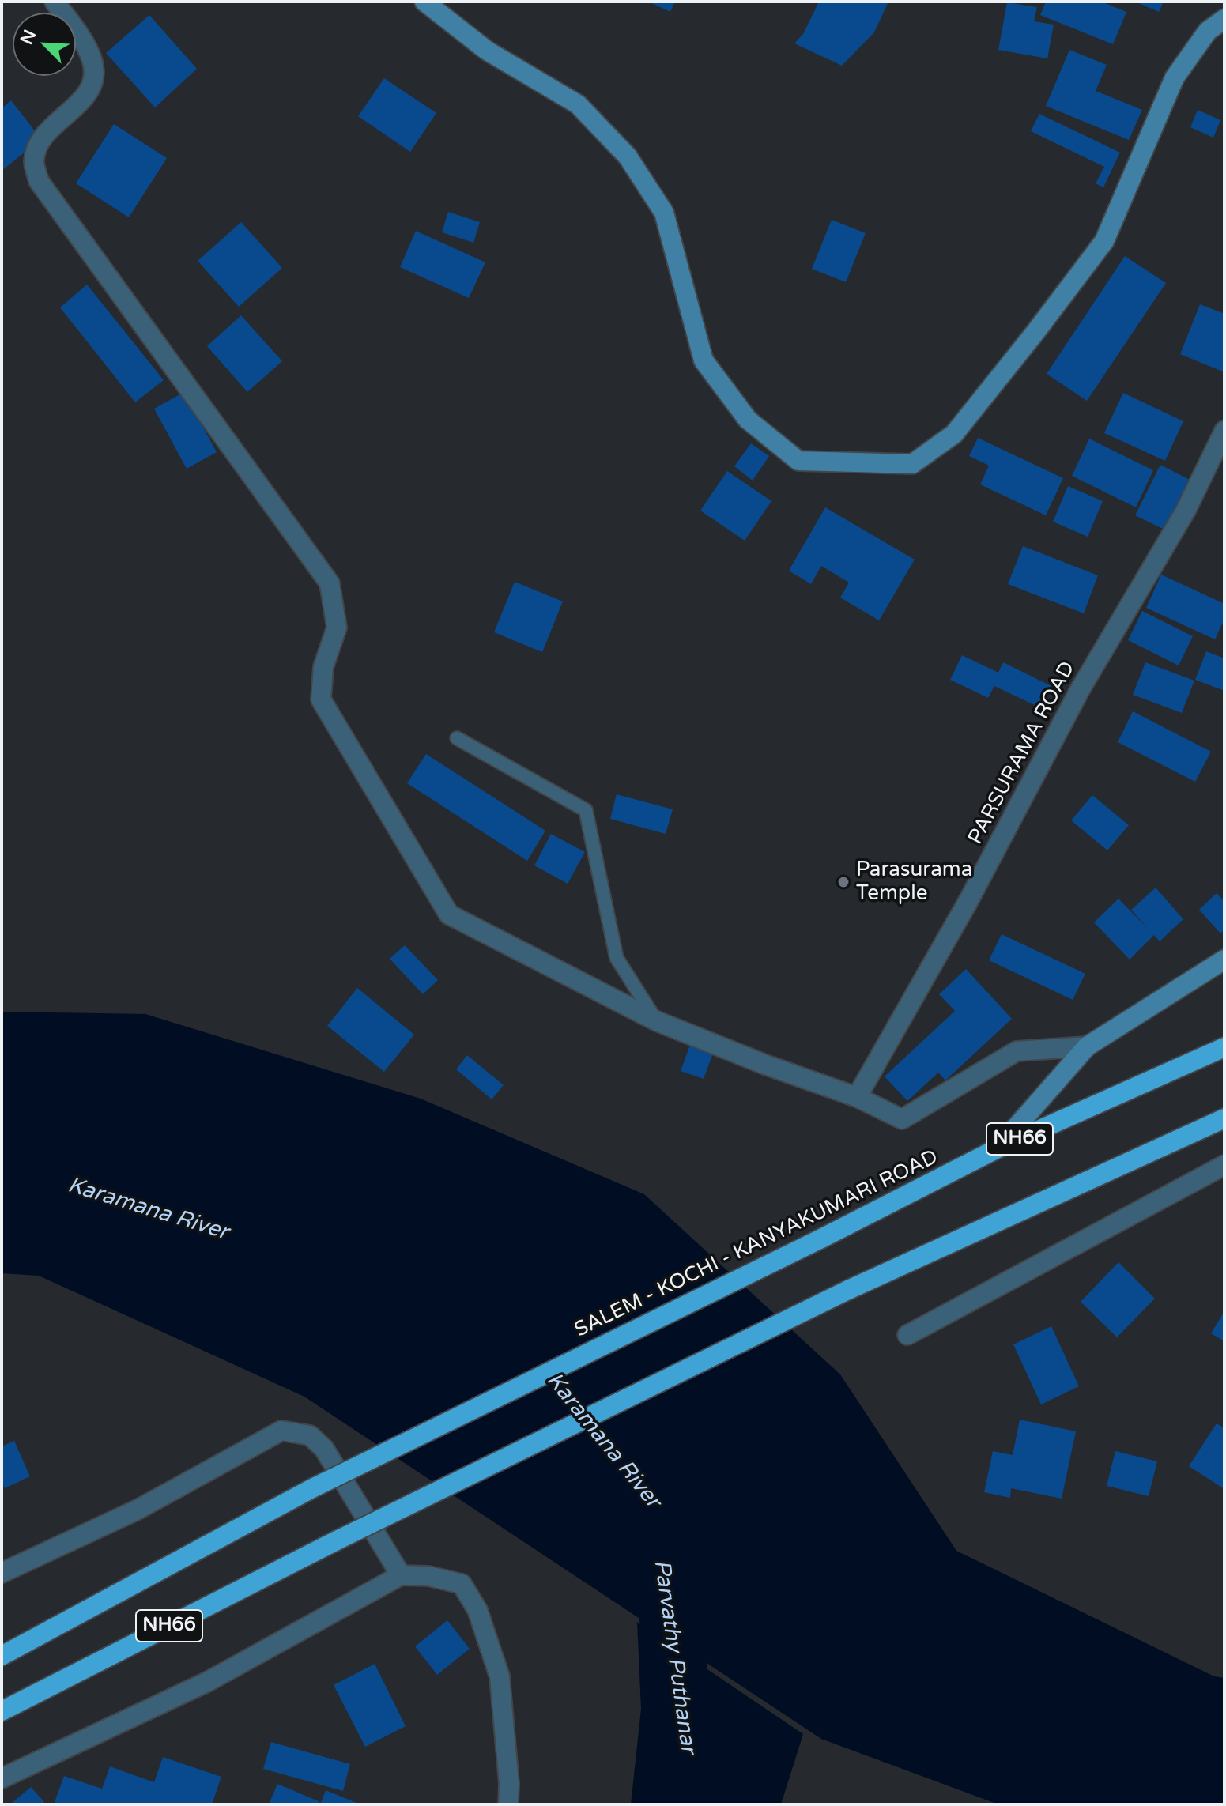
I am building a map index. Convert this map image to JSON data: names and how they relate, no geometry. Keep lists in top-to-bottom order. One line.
{"streets":{"highway":["NH66","SALEM - KOCHI - KANYAKUMARI ROAD"],"street":["PARSURAMA ROAD"]},"water":["Karamana River","Parvathy Puthanar"],"places":["Parasurama Temple"],"north":"top left"}
